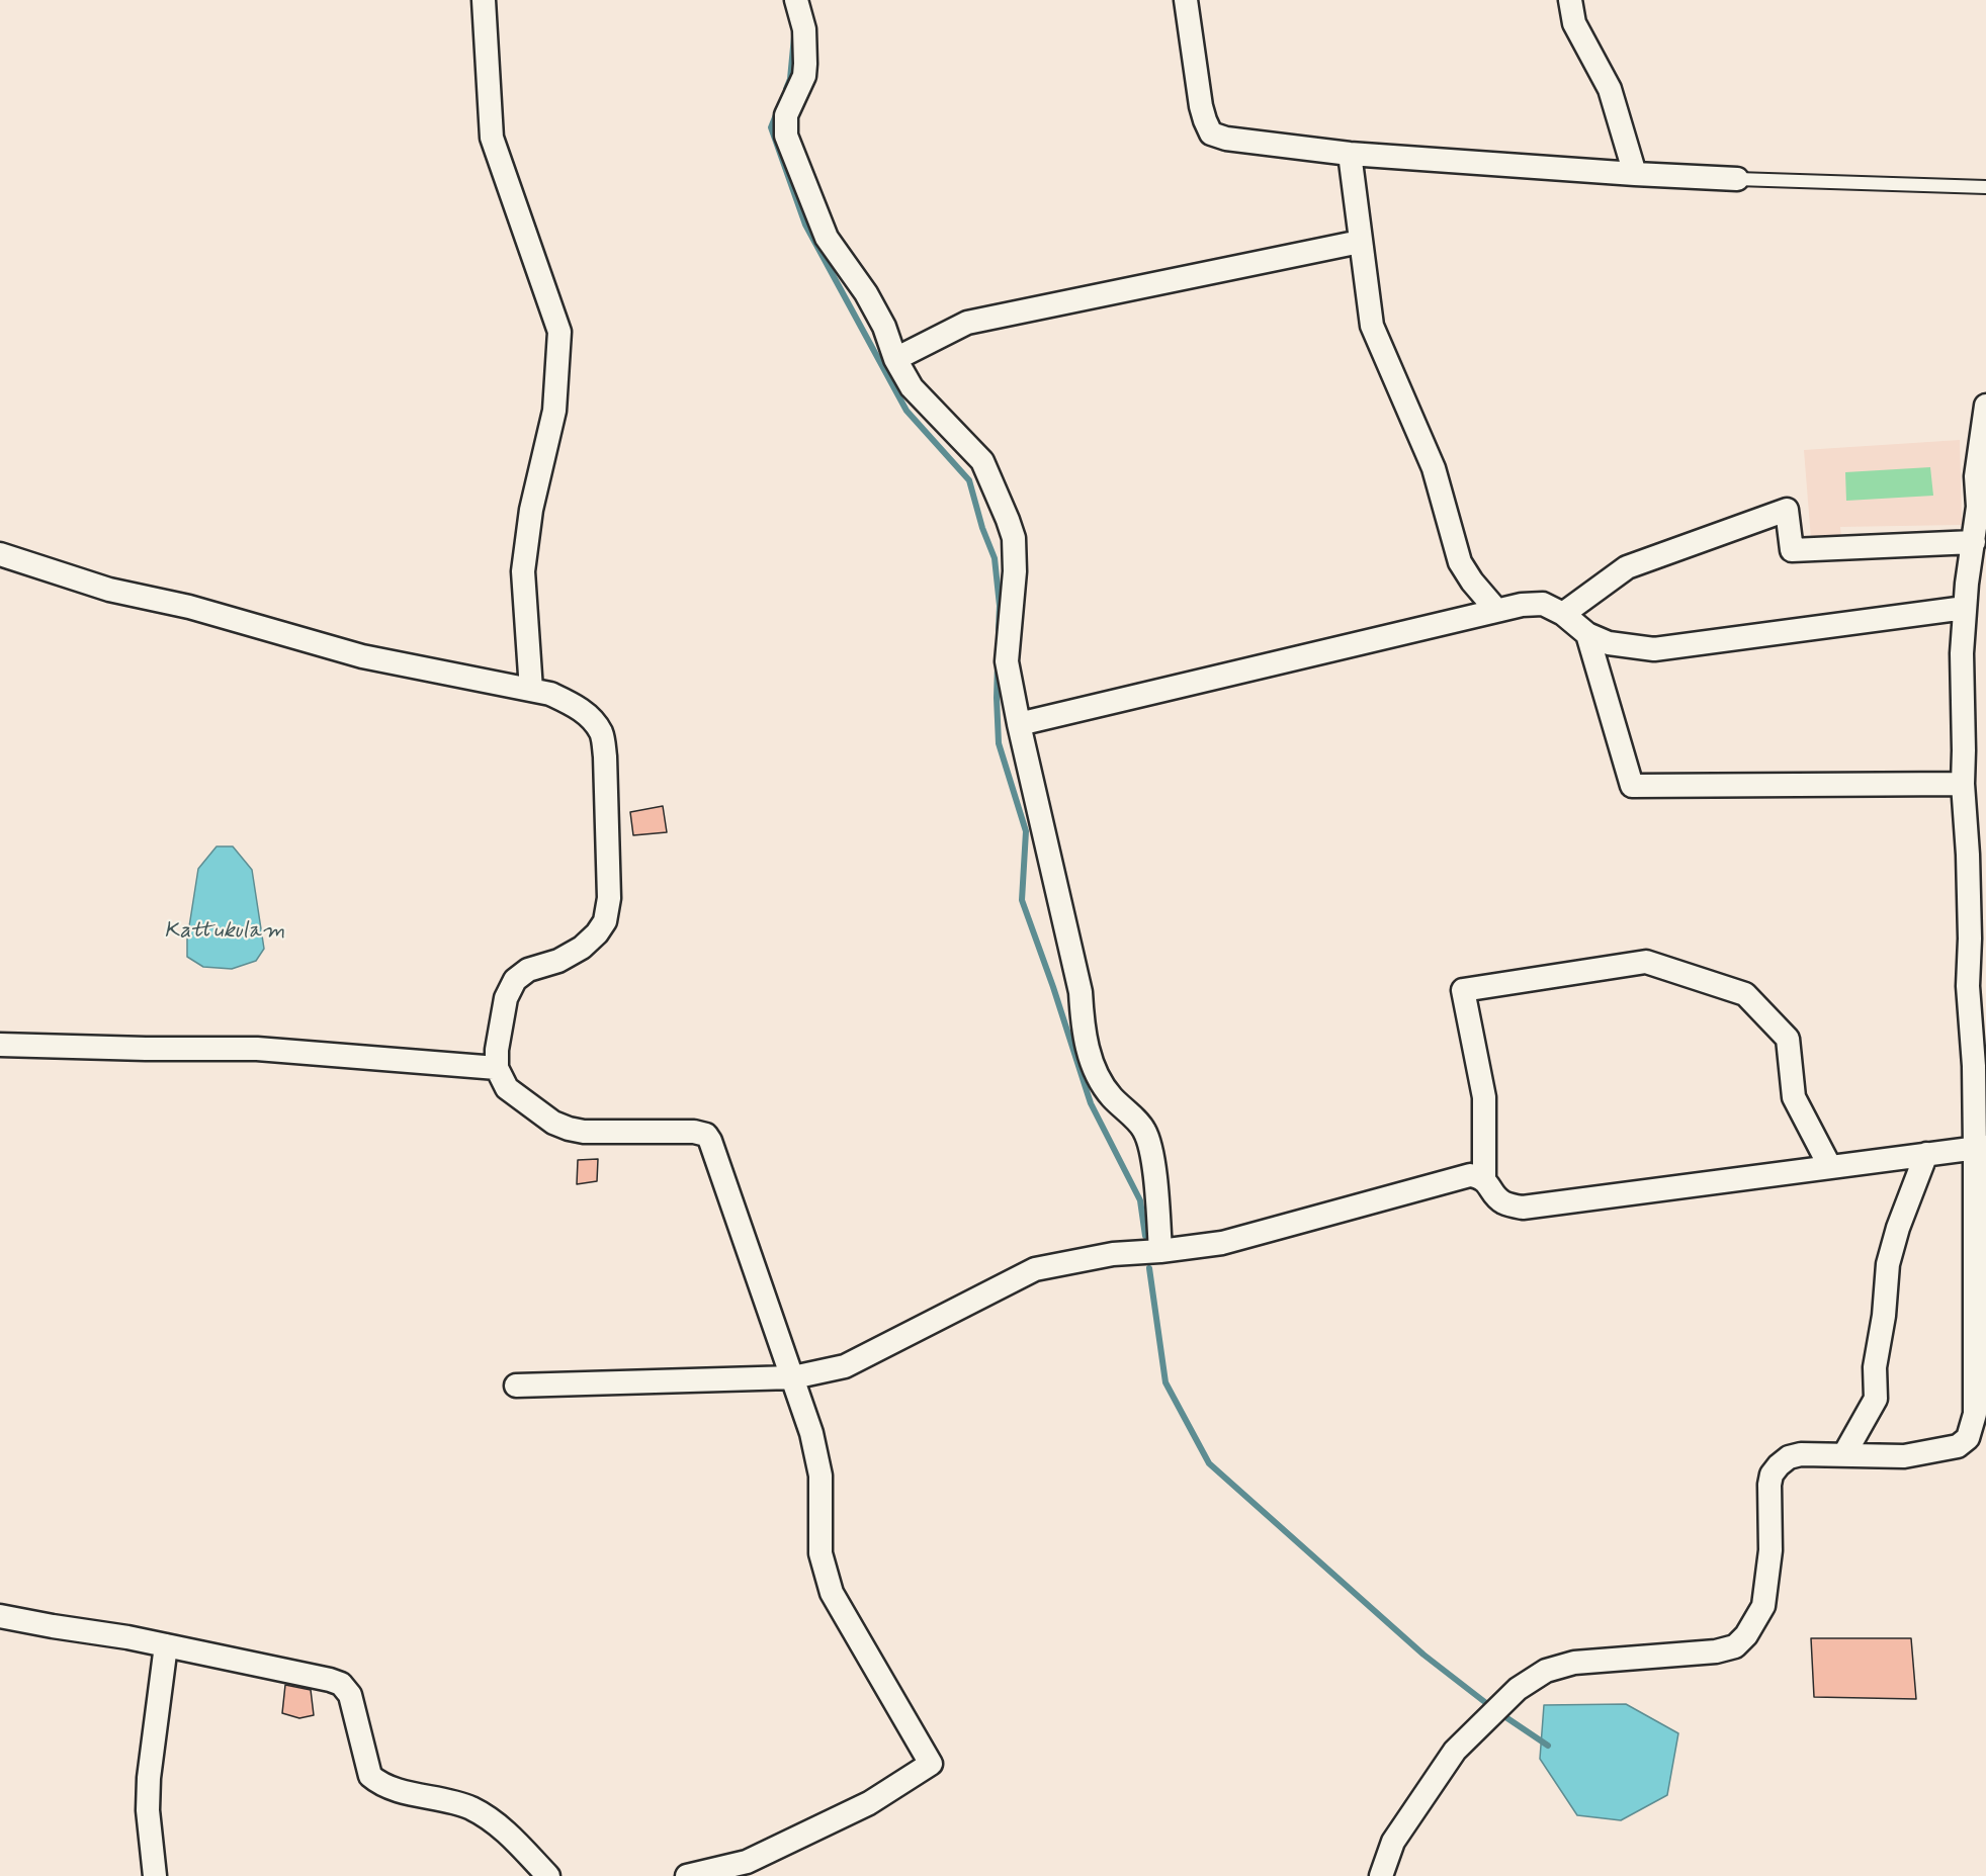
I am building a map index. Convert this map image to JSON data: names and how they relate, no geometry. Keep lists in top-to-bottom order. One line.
{"water":["Kattukulam"]}
